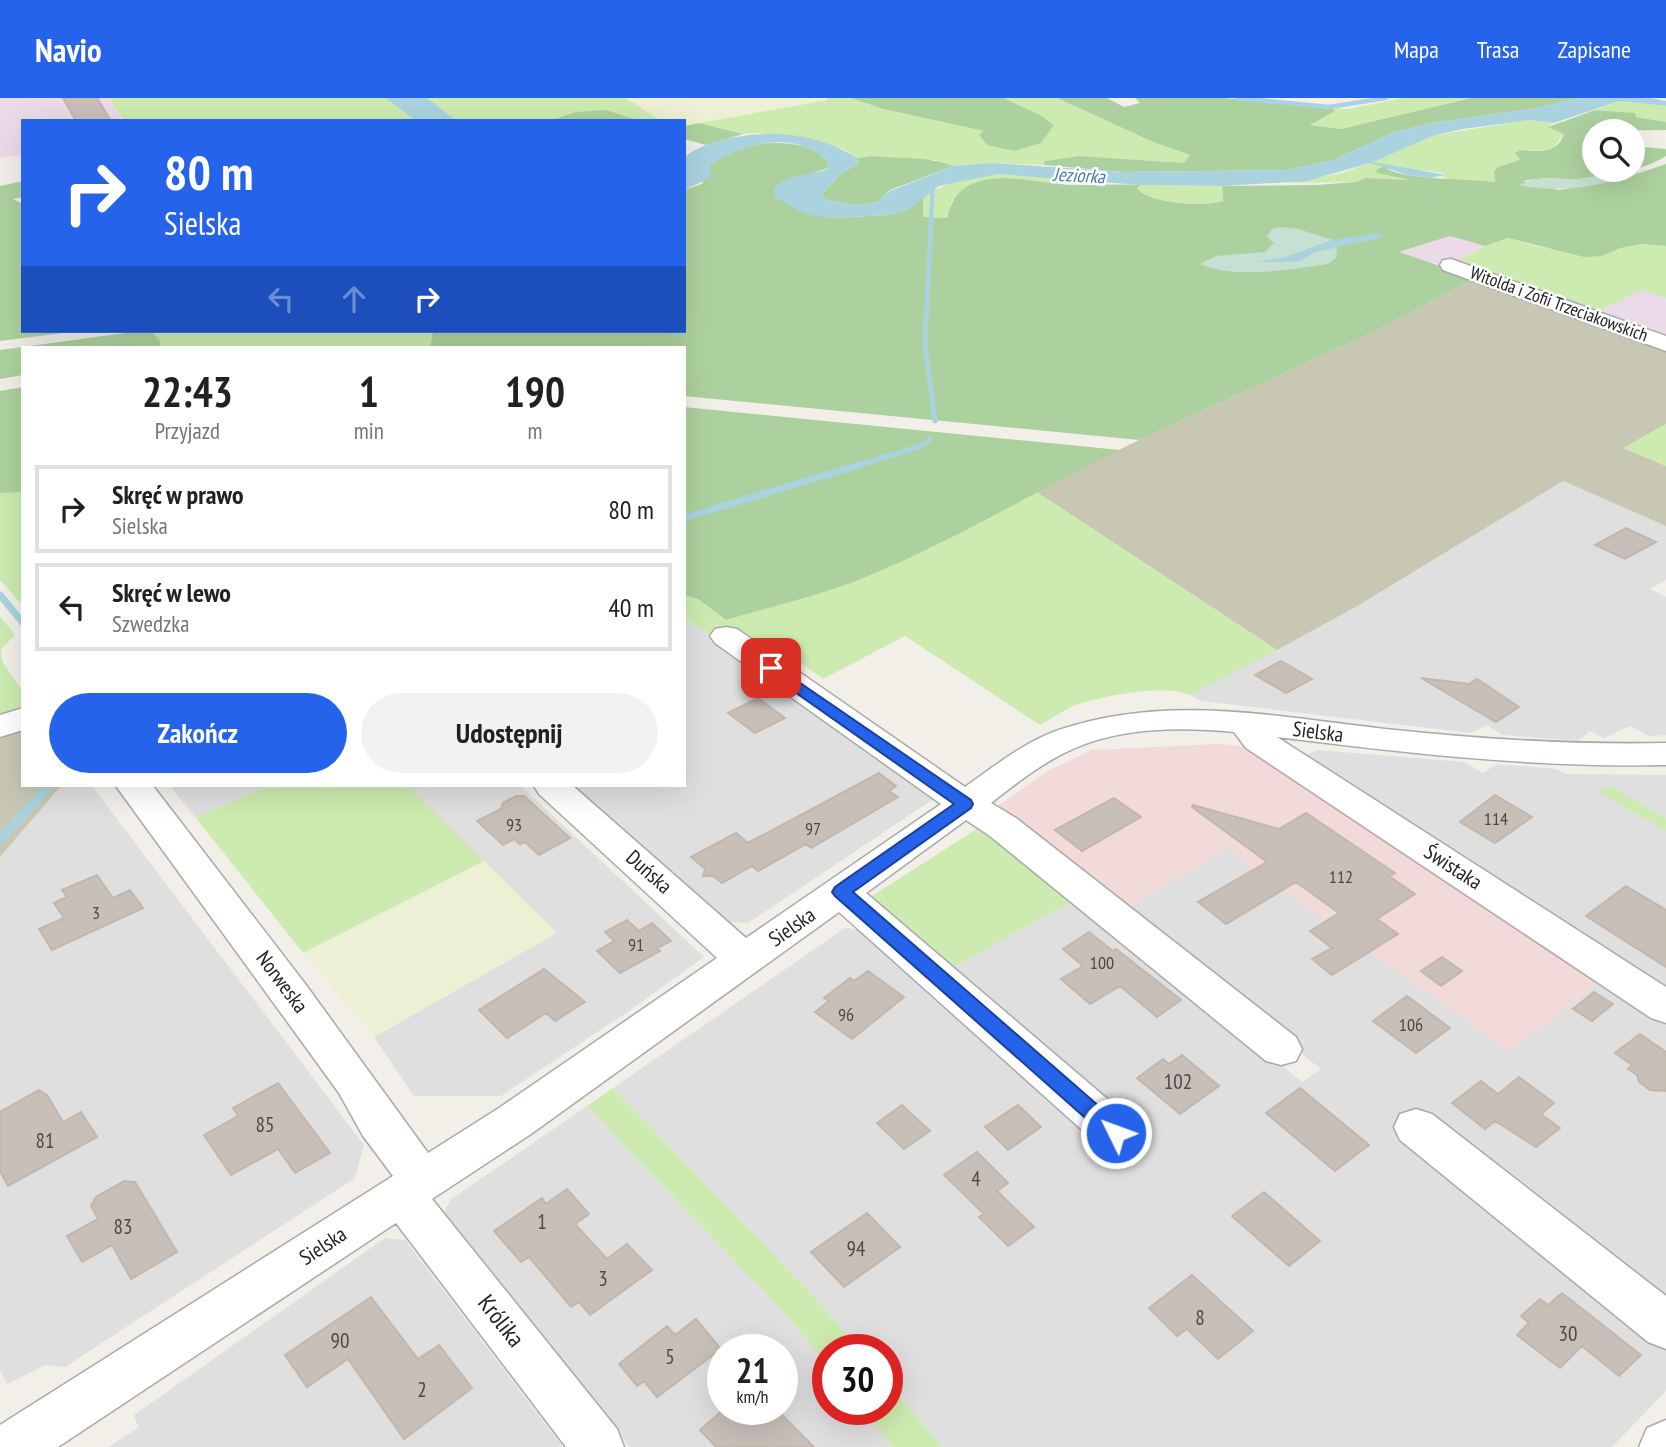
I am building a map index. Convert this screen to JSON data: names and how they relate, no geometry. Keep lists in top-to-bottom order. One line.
{"streets":{"street":["Witolda i Zofii Trzeciakowskich","Sielska","Świstaka","Duńska","Norweska","Królika"]},"crossings":[["Sielska","Świstaka"],["Sielska","Duńska"],["Sielska","Norweska"],["Sielska","Królika"],["Norweska","Królika"]],"water":["Jeziorka"],"house_numbers":["114","93","97","112","3","91","100","96","106","102","85","81","4","1","83","94","3","8","30","90","5","2"],"page":{"header":"Navio","nav":["Mapa","Trasa","Zapisane"],"turn":["80 m","Sielska"],"eta":["22:43","Przyjazd","1","min","190","m"],"list":[{"name":"Skręć w prawo","note":"Sielska","value":"80 m"},{"name":"Skręć w lewo","note":"Szwedzka","value":"40 m"}],"buttons":["Zakończ","Udostępnij"],"speed":"21 km/h","limit":"30"}}
